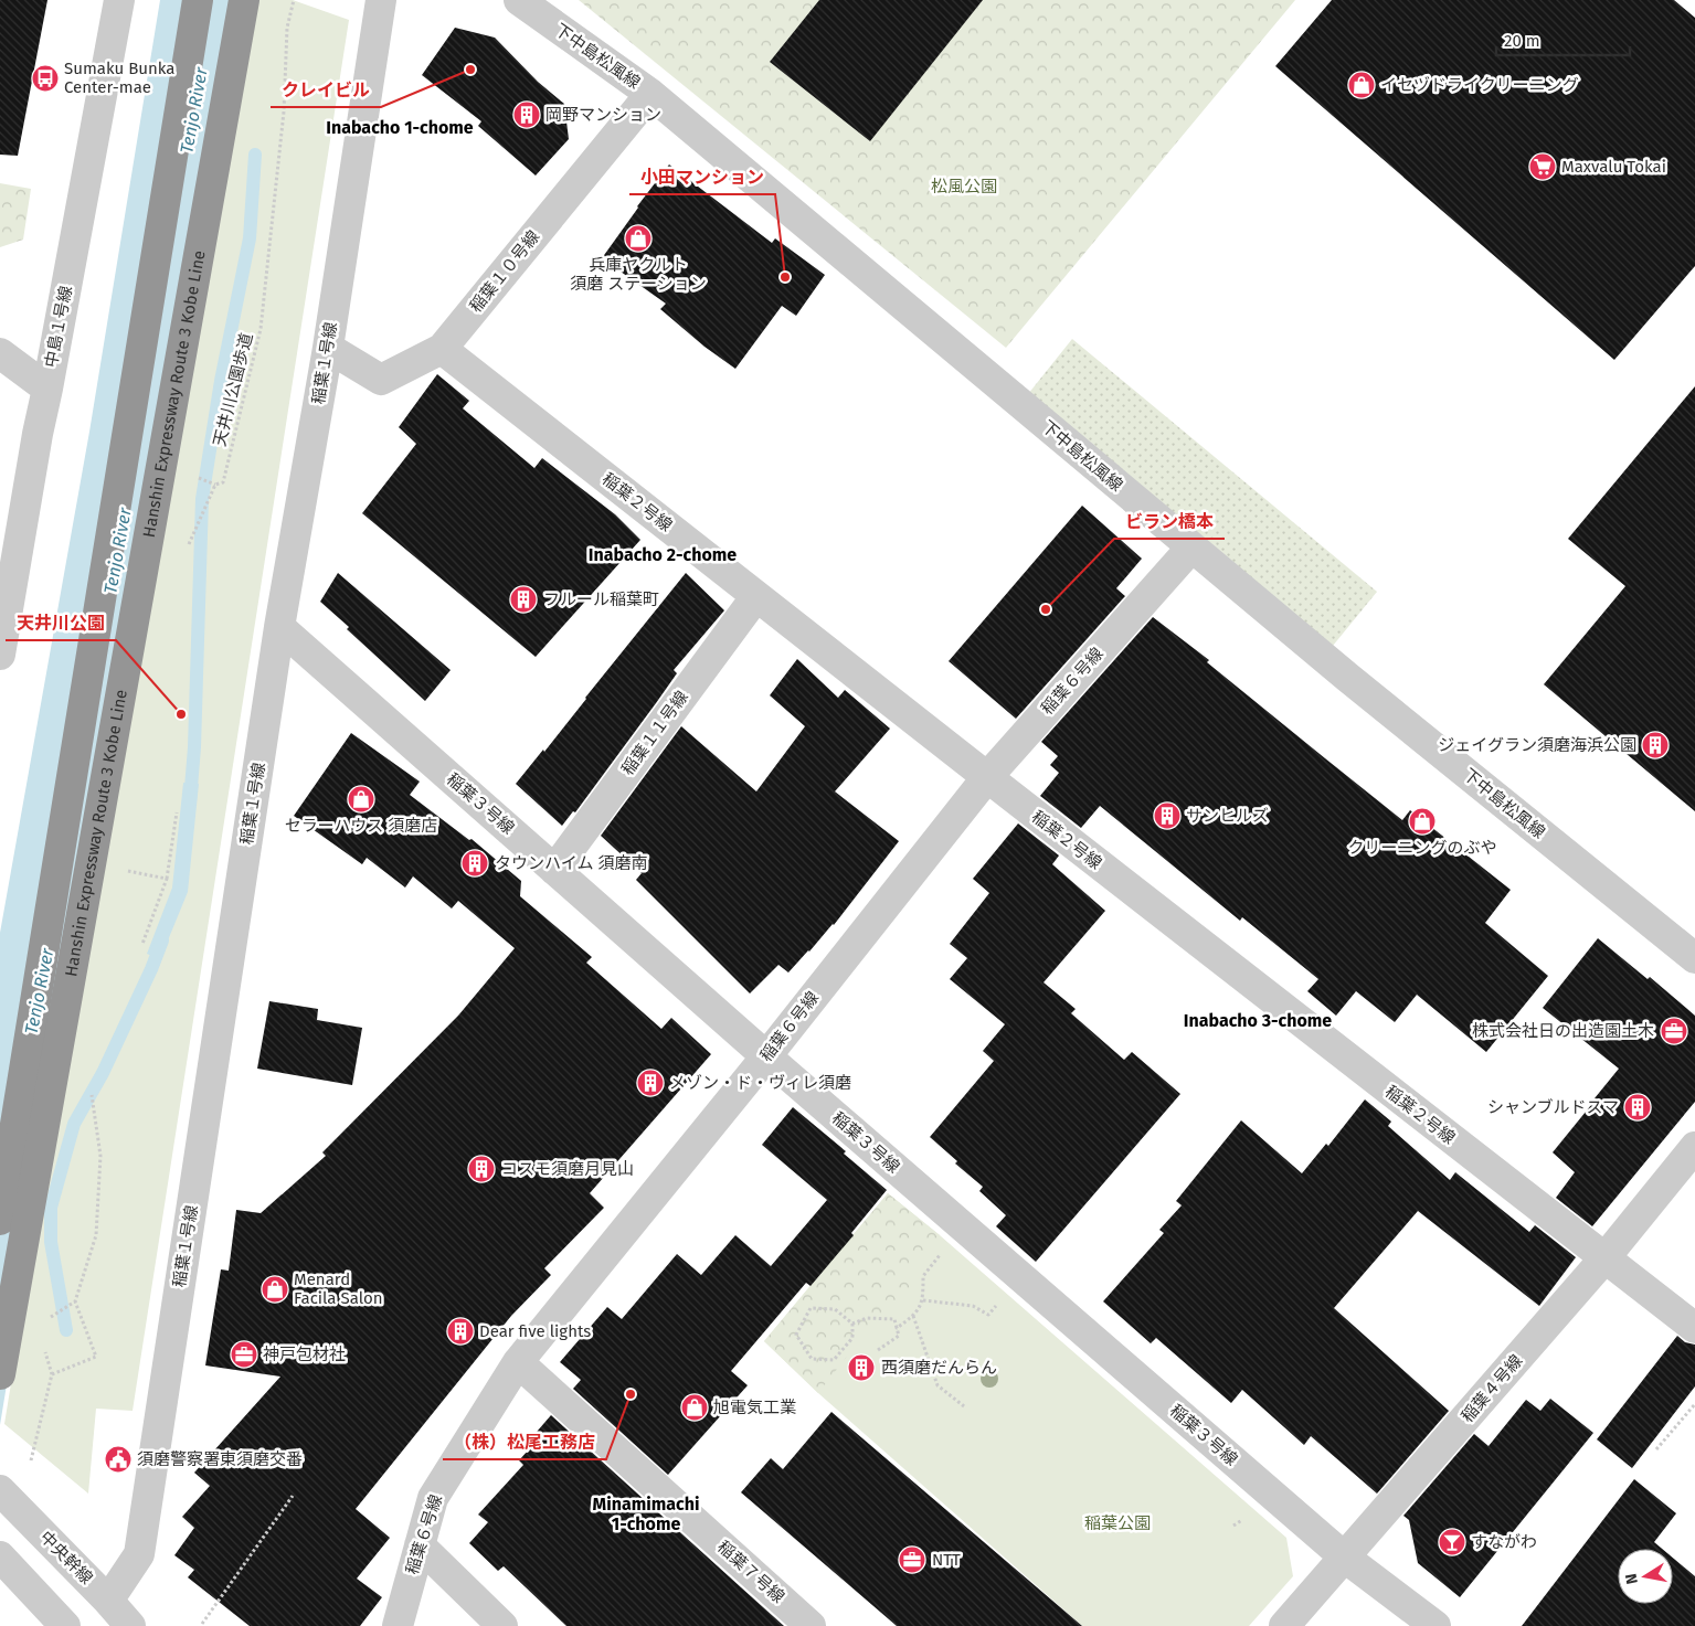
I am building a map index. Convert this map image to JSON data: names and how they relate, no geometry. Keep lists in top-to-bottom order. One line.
{"streets":{"highway":["Hanshin Expressway Route 3 Kobe Line"],"street":["下中島松風線","稲葉１０号線","中島１号線","稲葉１号線","稲葉２号線","稲葉６号線","稲葉１１号線","稲葉３号線","稲葉４号線","中央幹線","稲葉７号線"],"path":["天井川公園歩道"]},"crossings":[["下中島松風線","稲葉１０号線"],["下中島松風線","稲葉６号線"],["稲葉１０号線","稲葉１号線"],["稲葉１０号線","稲葉２号線"],["稲葉１号線","稲葉３号線"],["稲葉１号線","中央幹線"],["稲葉２号線","稲葉６号線"],["稲葉２号線","稲葉１１号線"],["稲葉２号線","稲葉４号線"],["稲葉６号線","稲葉３号線"],["稲葉６号線","稲葉７号線"],["稲葉１１号線","稲葉３号線"],["稲葉３号線","稲葉４号線"]],"districts":["Inabacho 1-chome","Inabacho 2-chome","Inabacho 3-chome","Minamimachi 1-chome"],"water":["Tenjo River"],"parks":["松風公園","稲葉公園"],"places":{"other":["クレイビル","小田マンション","ビラン橋本","天井川公園","（株）松尾工務店"],"bus stop":["Sumaku Bunka Center-mae"],"shop":["イセヅドライクリーニング","兵庫ヤクルト 須磨 ステーション","セラーハウス 須磨店","クリーニングのぶや","Menard Facila Salon","旭電気工業"],"building":["岡野マンション","フルール稲葉町","ジェイグラン須磨海浜公園","サンヒルズ","タウンハイム 須磨南","メゾン・ド・ヴィレ須磨","シャンブルドスマ","コスモ須磨月見山","Dear five lights","西須磨だんらん"],"supermarket":["Maxvalu Tokai"],"office":["株式会社日の出造園土木","神戸包材社","NTT"],"public building":["須磨警察署東須磨交番"],"bar":["すながわ"]},"scale_bar":"20 m","north":"left"}
